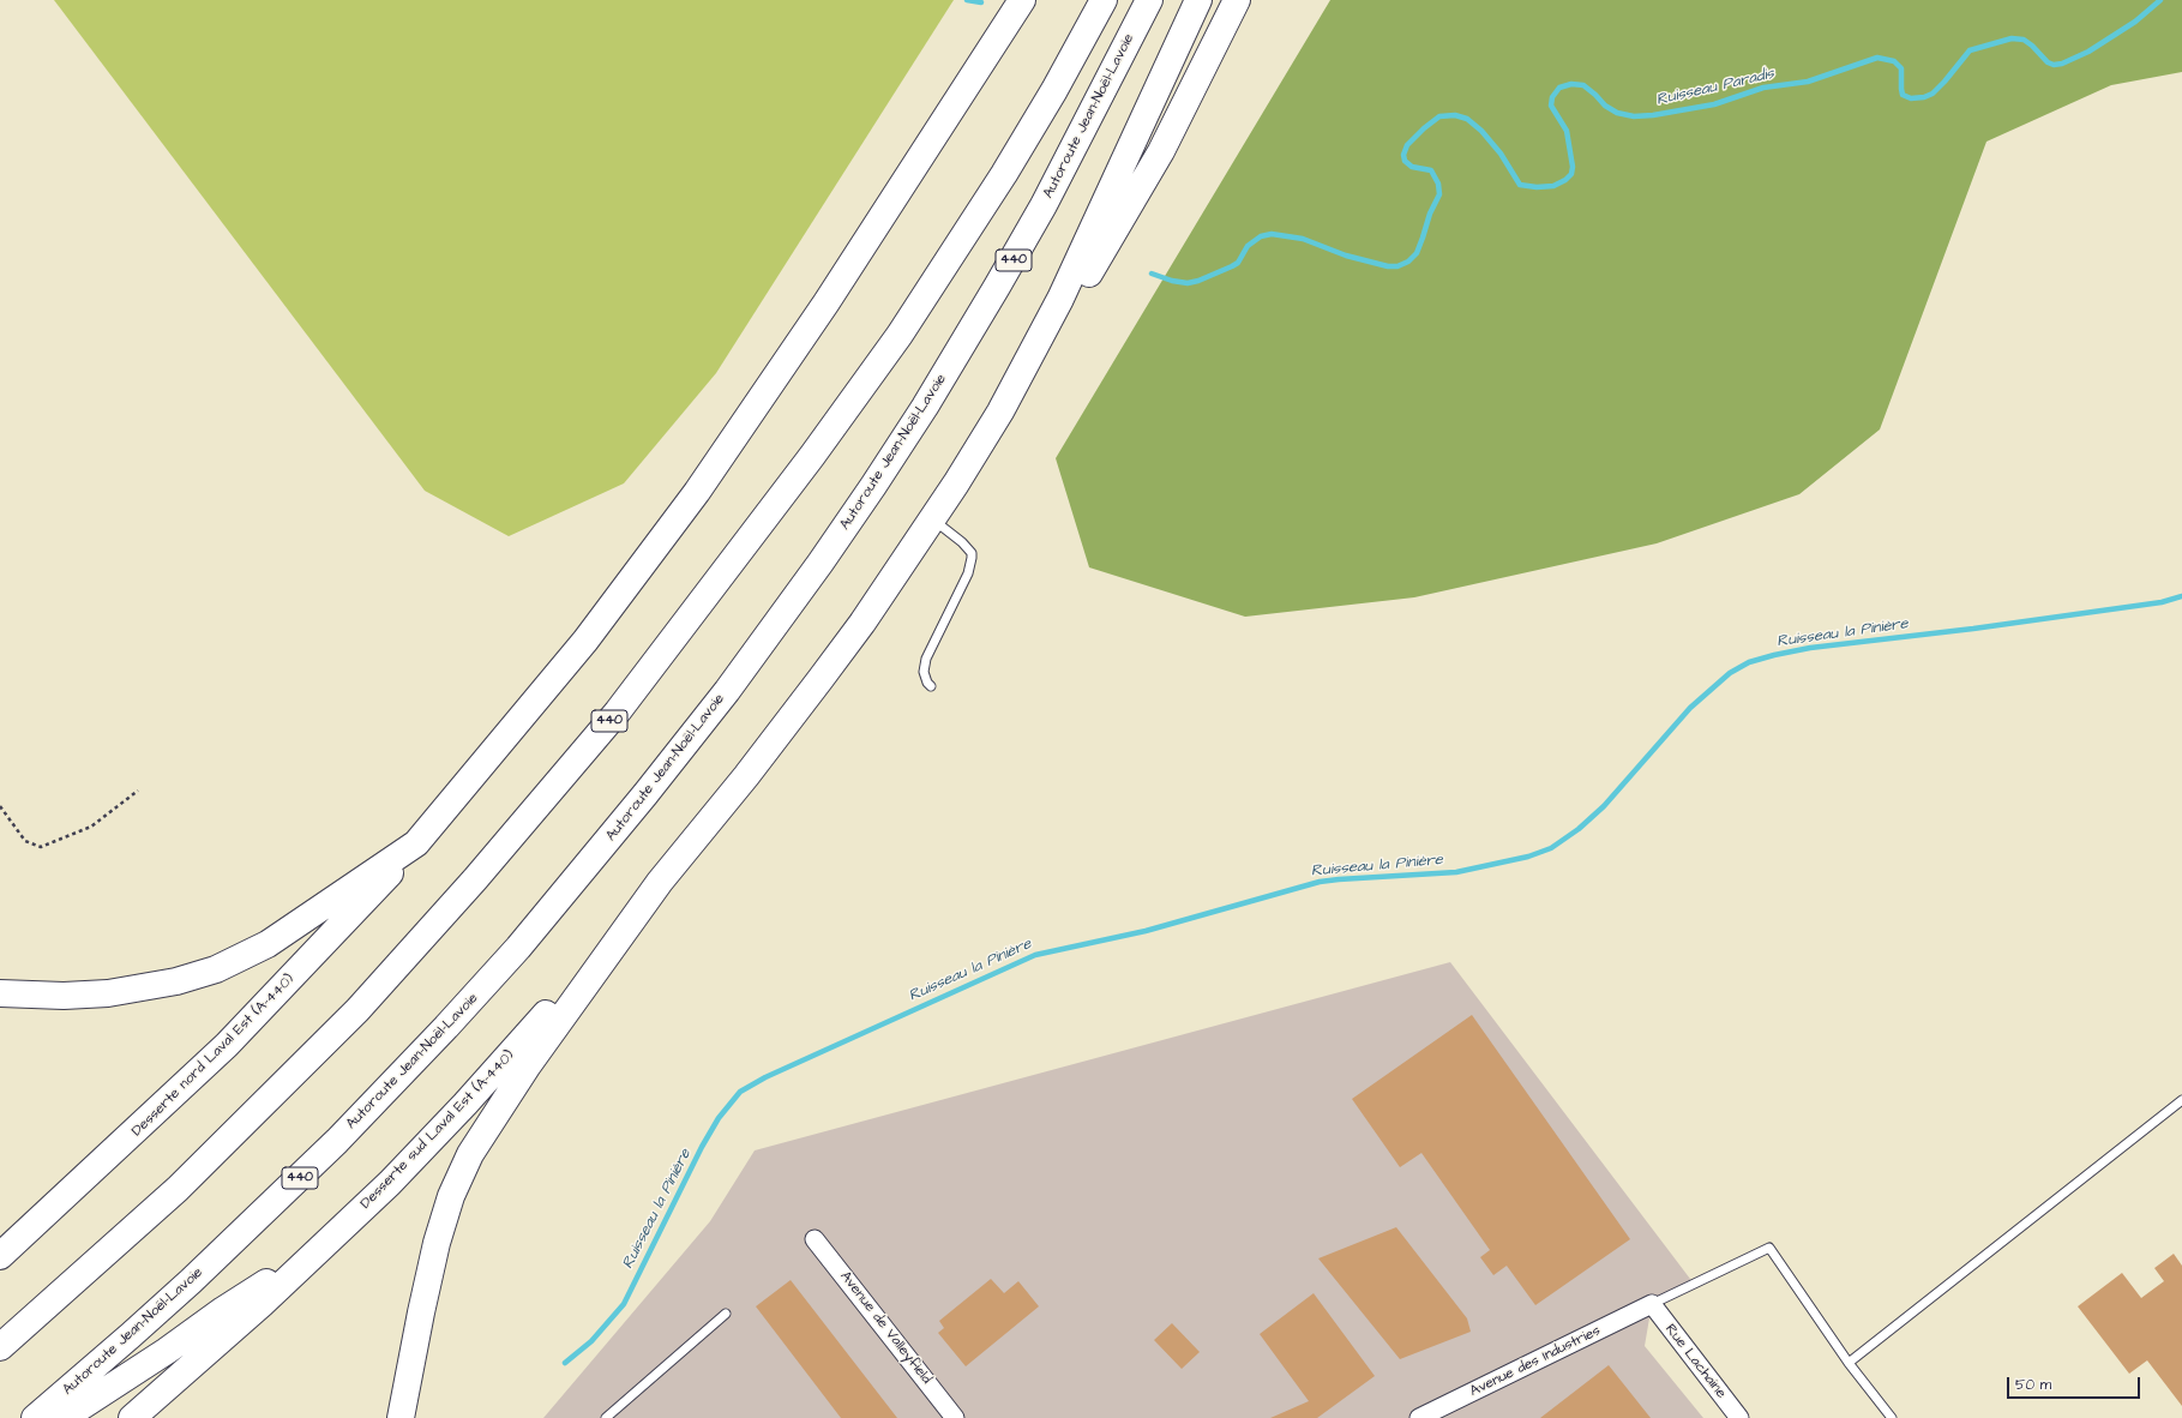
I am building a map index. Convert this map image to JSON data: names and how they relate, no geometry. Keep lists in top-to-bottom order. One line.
{"streets":{"highway":["Autoroute Jean-Noël-Lavoie","440","Desserte nord Laval Est (A-440)","Desserte sud Laval Est (A-440)"],"street":["Avenue de Valleyfield","Avenue des Industries","Rue Lachaine"]},"crossings":[["Avenue des Industries","Rue Lachaine"]],"water":["Ruisseau Paradis","Ruisseau la Pinière"],"scale_bar":"50 m"}
